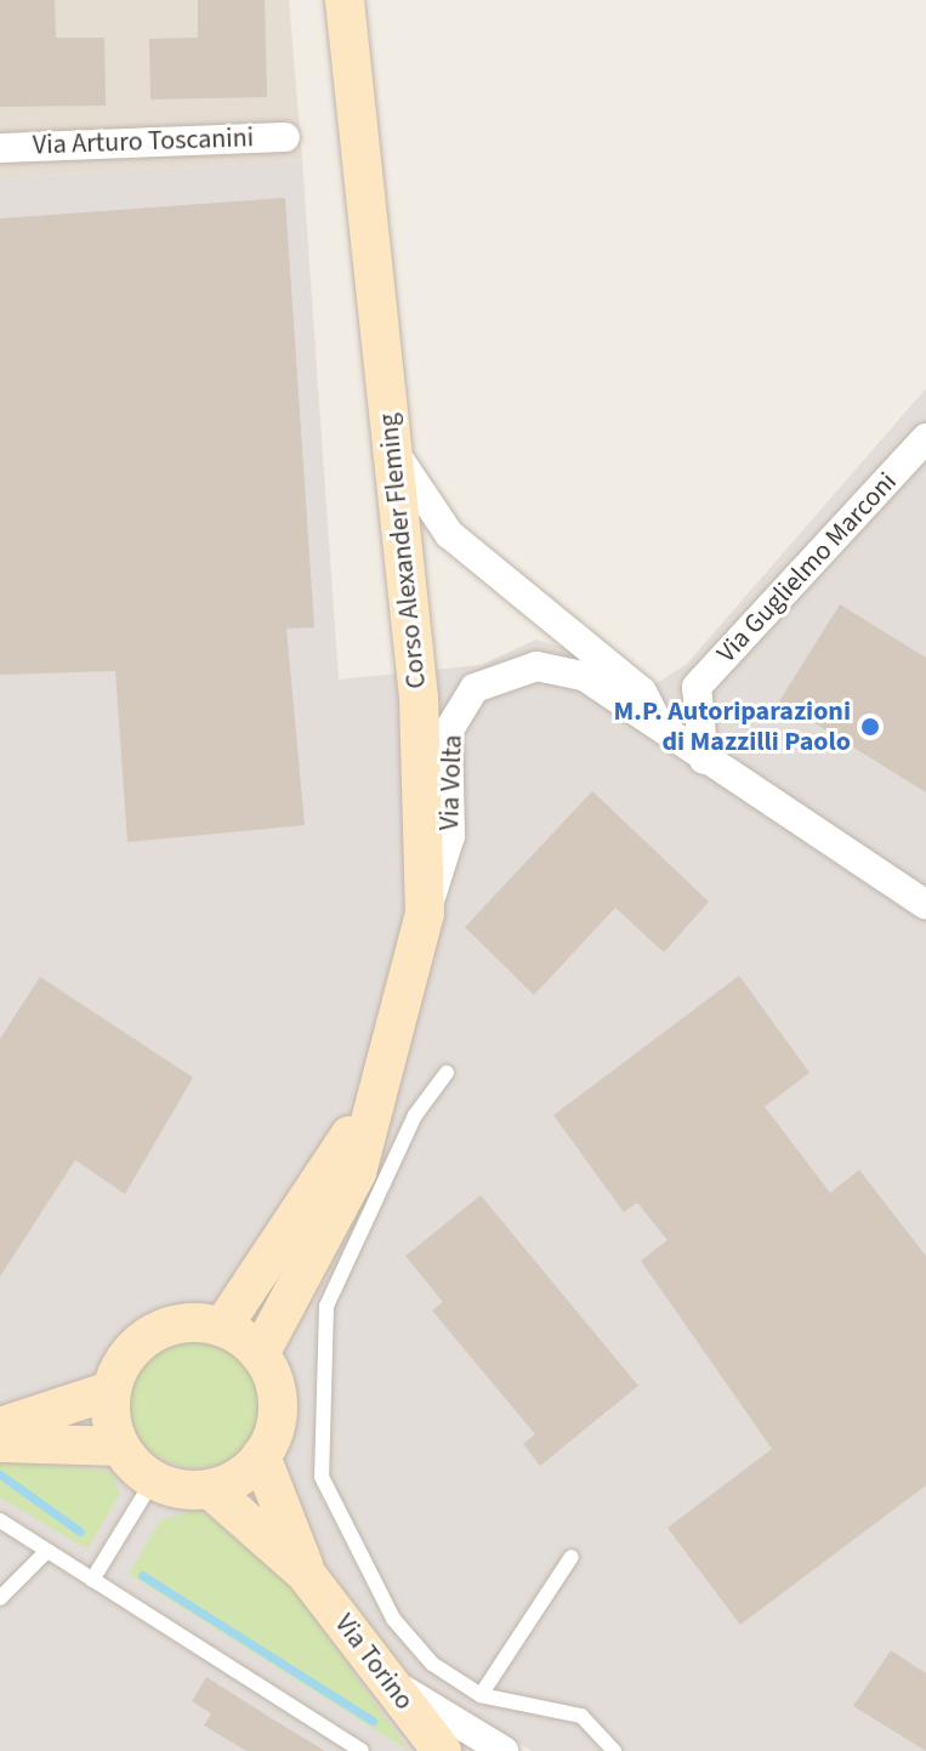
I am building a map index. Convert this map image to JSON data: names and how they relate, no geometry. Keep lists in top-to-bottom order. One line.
{"streets":{"street":["Via Arturo Toscanini","Corso Alexander Fleming","Via Guglielmo Marconi","Via Volta","Via Torino"]},"crossings":[["Corso Alexander Fleming","Via Volta"],["Corso Alexander Fleming","Via Torino"],["Via Guglielmo Marconi","Via Volta"]],"places":["M.P. Autoriparazioni di Mazzilli Paolo"]}
